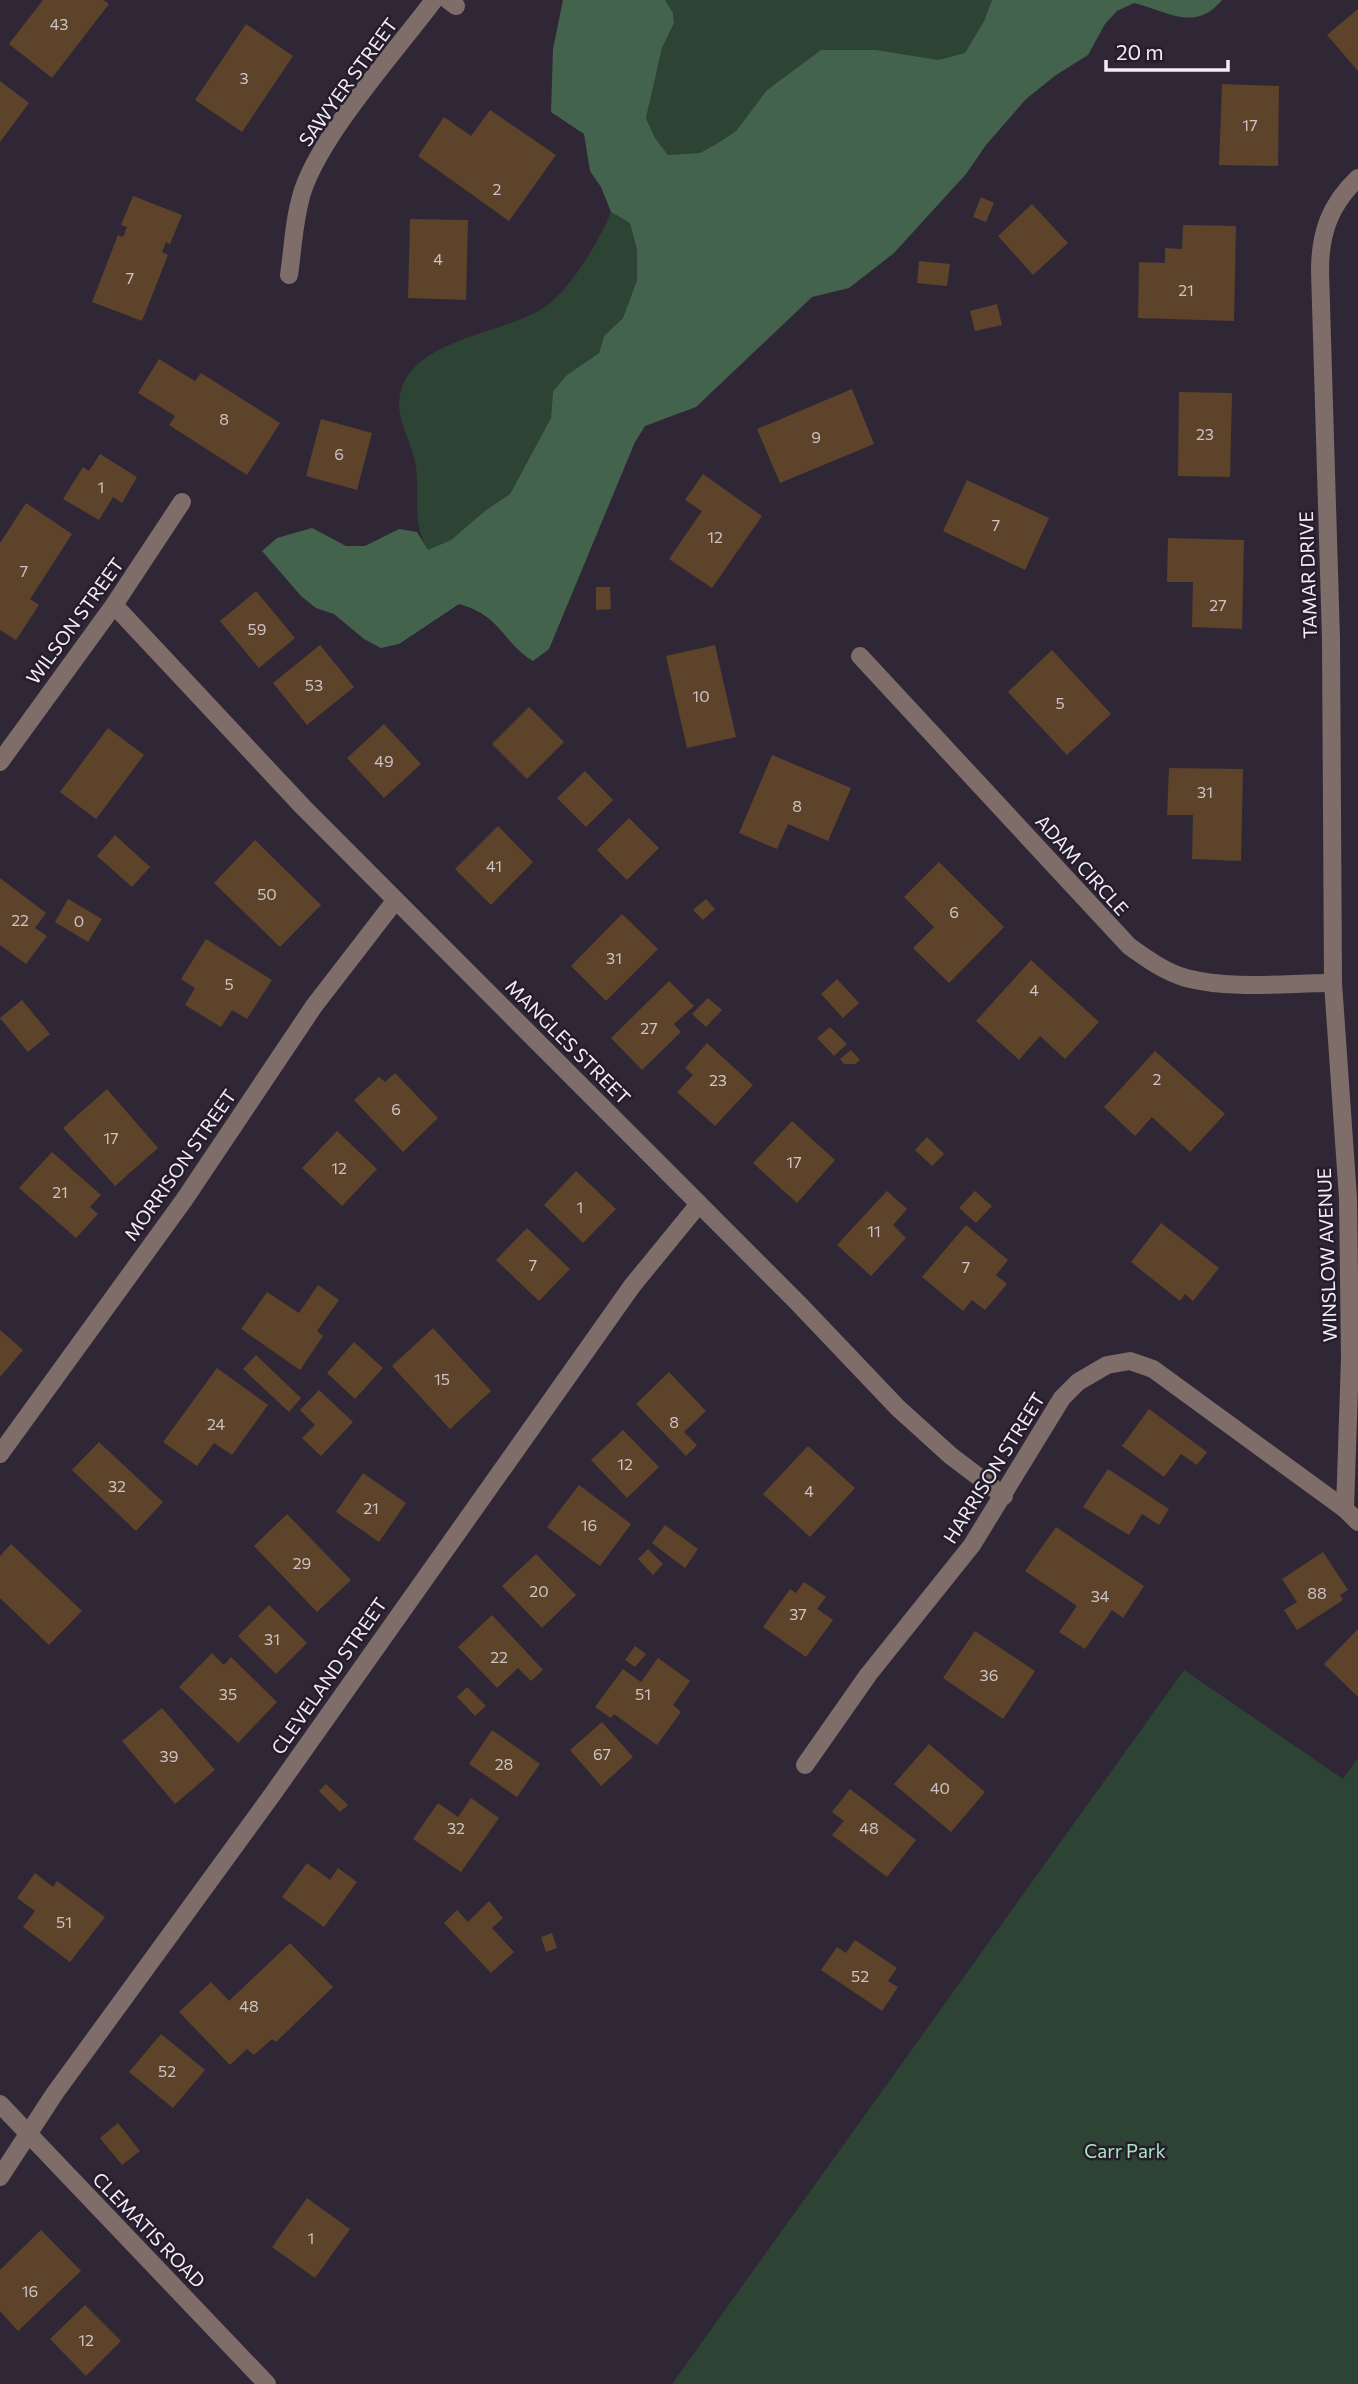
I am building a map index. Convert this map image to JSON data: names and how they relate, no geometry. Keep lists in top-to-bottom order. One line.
{"streets":{"street":["SAWYER STREET","TAMAR DRIVE","WILSON STREET","ADAM CIRCLE","MANGLES STREET","MORRISON STREET","WINSLOW AVENUE","HARRISON STREET","CLEVELAND STREET","CLEMATIS ROAD"]},"crossings":[["TAMAR DRIVE","ADAM CIRCLE"],["TAMAR DRIVE","WINSLOW AVENUE"],["WILSON STREET","MANGLES STREET"],["ADAM CIRCLE","WINSLOW AVENUE"],["MANGLES STREET","MORRISON STREET"],["MANGLES STREET","HARRISON STREET"],["MANGLES STREET","CLEVELAND STREET"],["WINSLOW AVENUE","HARRISON STREET"],["CLEVELAND STREET","CLEMATIS ROAD"]],"parks":["Carr Park"],"house_numbers":["43","3","17","2","4","7","21","8","23","9","6","1","7","12","7","27","59","53","10","5","49","31","8","41","50","6","22","0","31","5","4","27","2","23","6","17","17","12","21","1","11","7","7","15","8","24","12","32","4","21","16","29","20","88","34","37","31","22","36","35","51","67","39","28","40","32","48","51","52","48","52","1","16","12"],"scale_bar":"20 m"}
